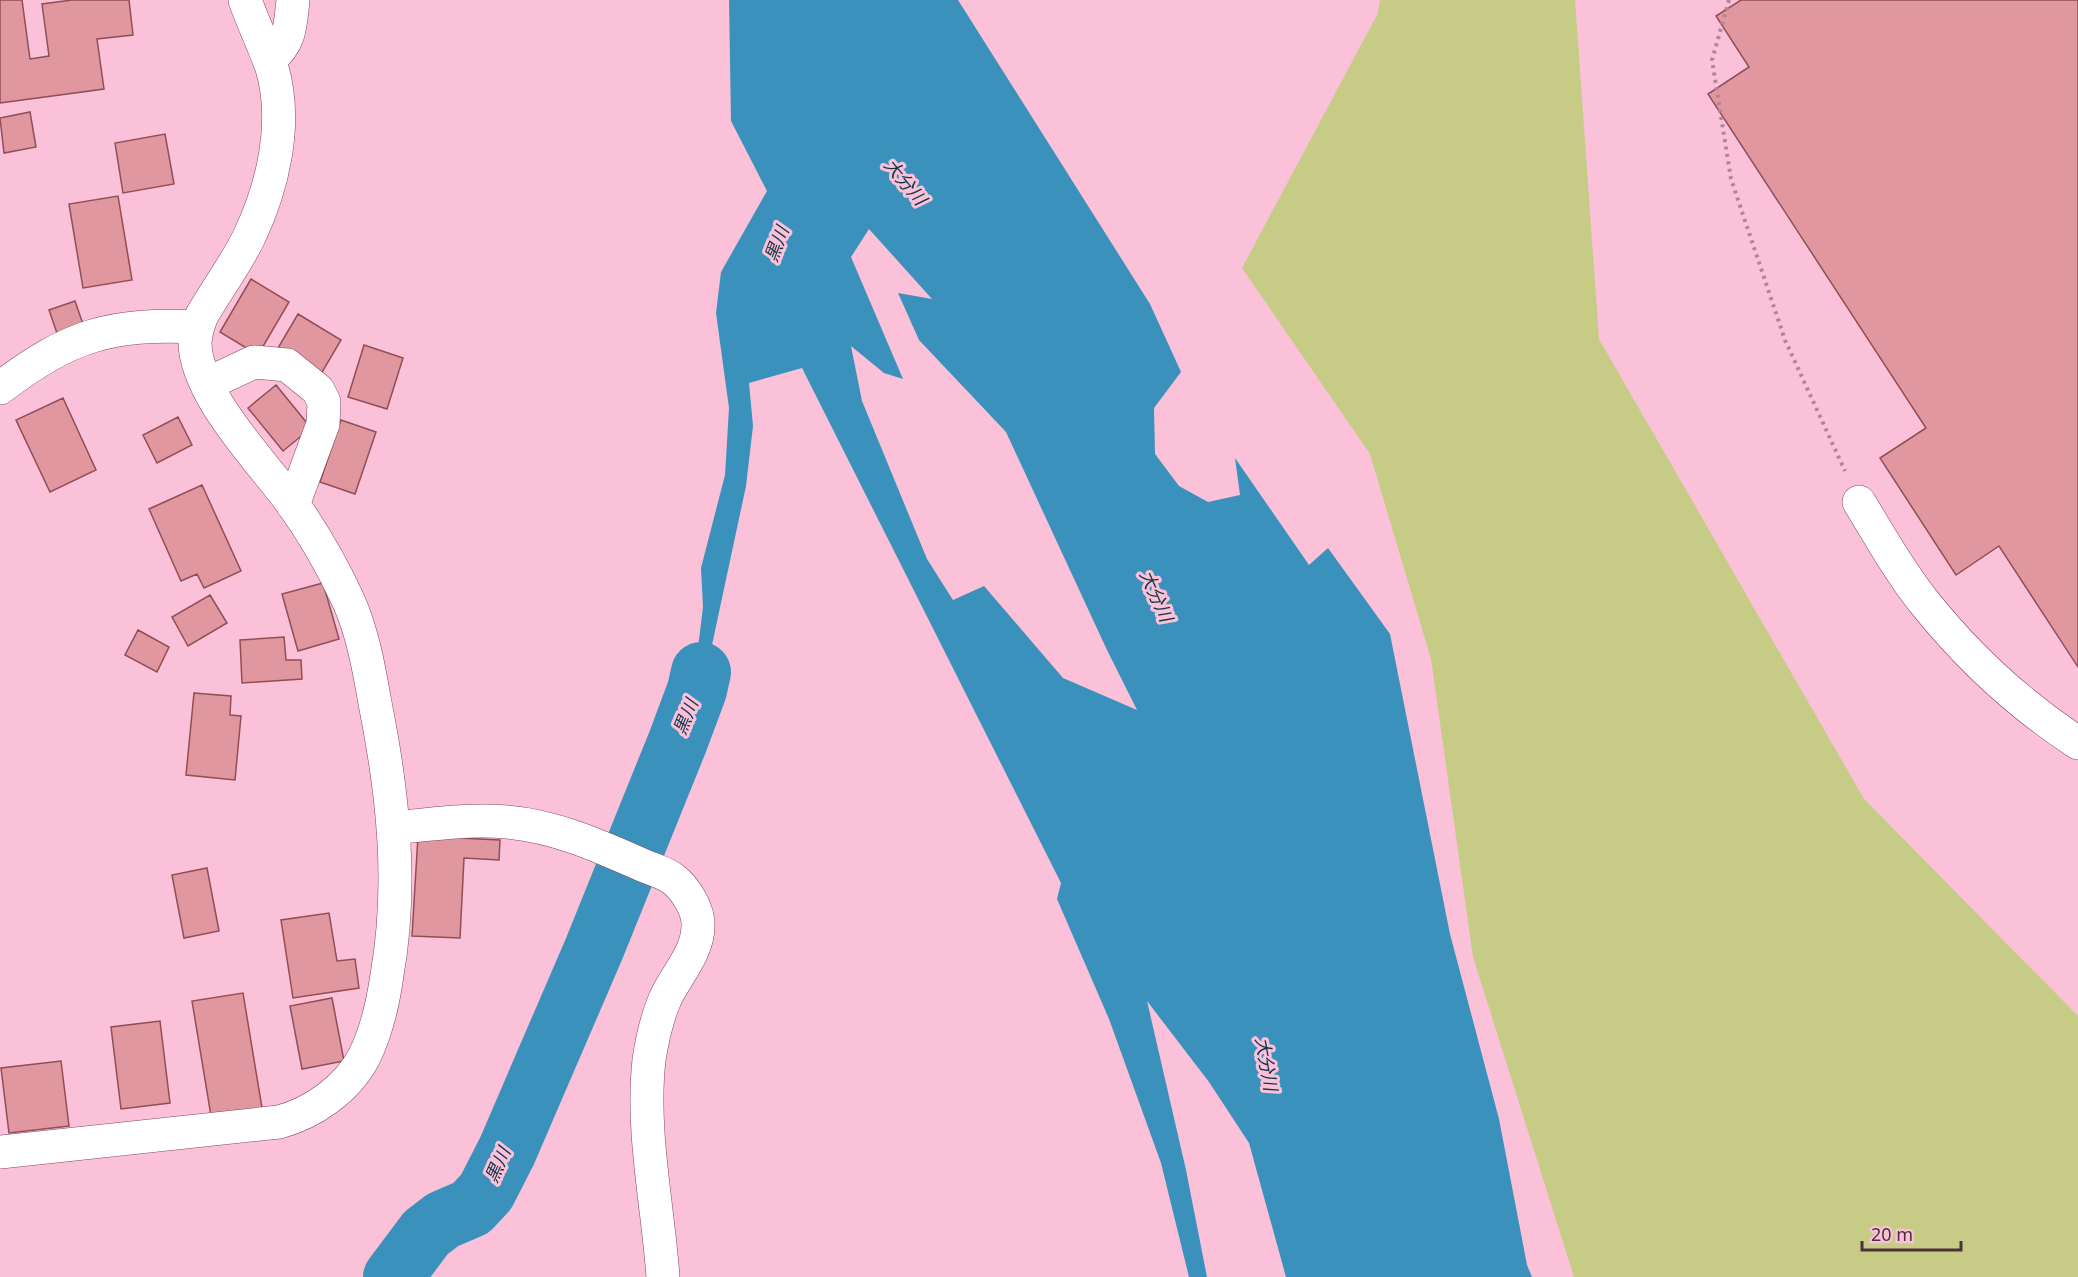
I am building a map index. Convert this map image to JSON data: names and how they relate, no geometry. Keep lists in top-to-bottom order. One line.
{"water":["大分川","黒川"],"scale_bar":"20 m"}
